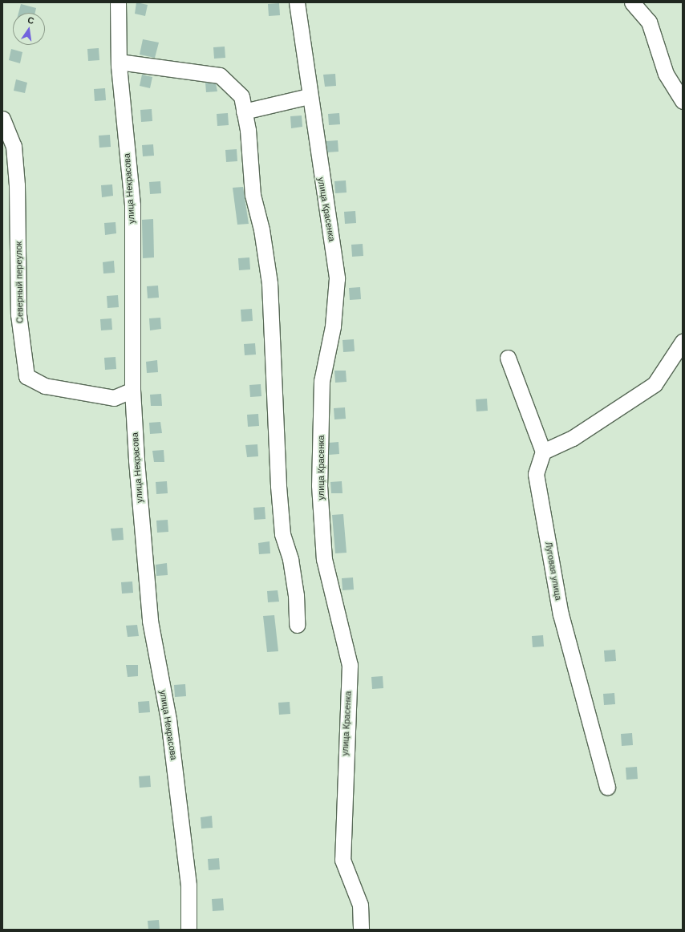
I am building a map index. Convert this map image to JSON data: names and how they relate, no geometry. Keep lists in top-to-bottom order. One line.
{"streets":{"street":["улица Некрасова","улица Красенка","Северный переулок","Луговая улица"]},"crossings":[["улица Некрасова","Северный переулок"]],"north":"top"}
